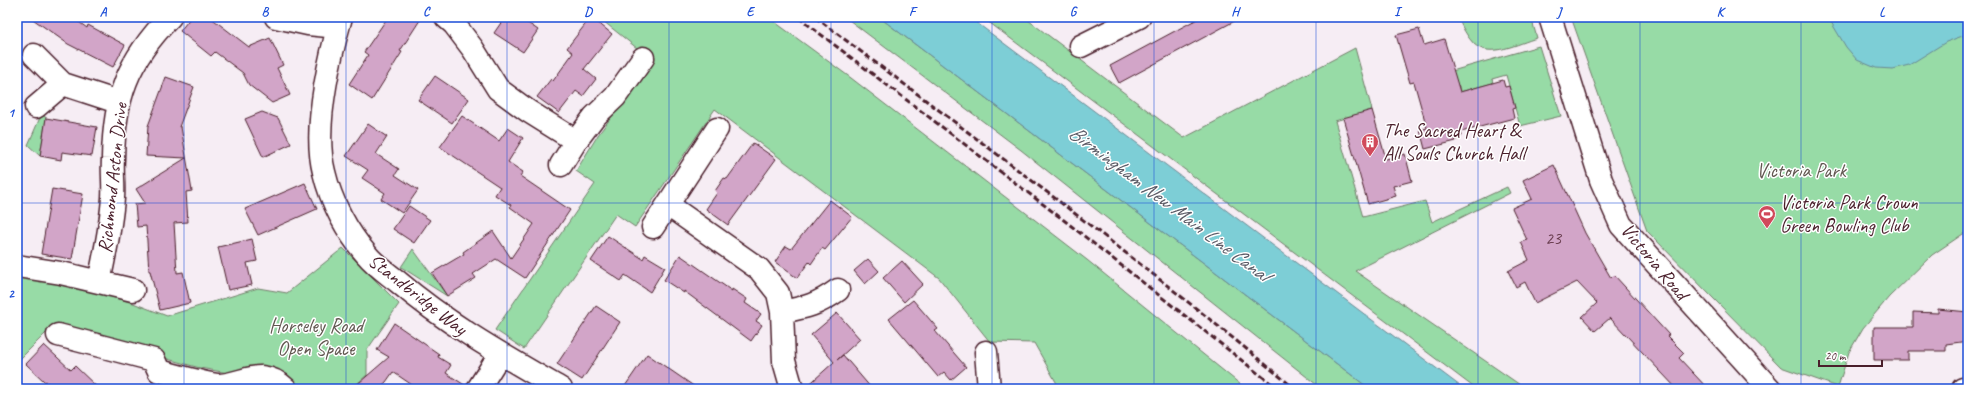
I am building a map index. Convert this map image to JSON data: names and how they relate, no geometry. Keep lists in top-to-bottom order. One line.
{"streets":{"street":["Richmond Aston Drive","Victoria Road","Standbridge Way"]},"water":["Birmingham New Main Line Canal"],"parks":["Victoria Park","Horseley Road Open Space"],"places":{"building":["The Sacred Heart & All Souls Church Hall"],"sports":["Victoria Park Crown Green Bowling Club"]},"house_numbers":["23"],"scale_bar":"20 m","grid":{"columns":["A","B","C","D","E","F","G","H","I","J","K","L"],"rows":["1","2"]}}
